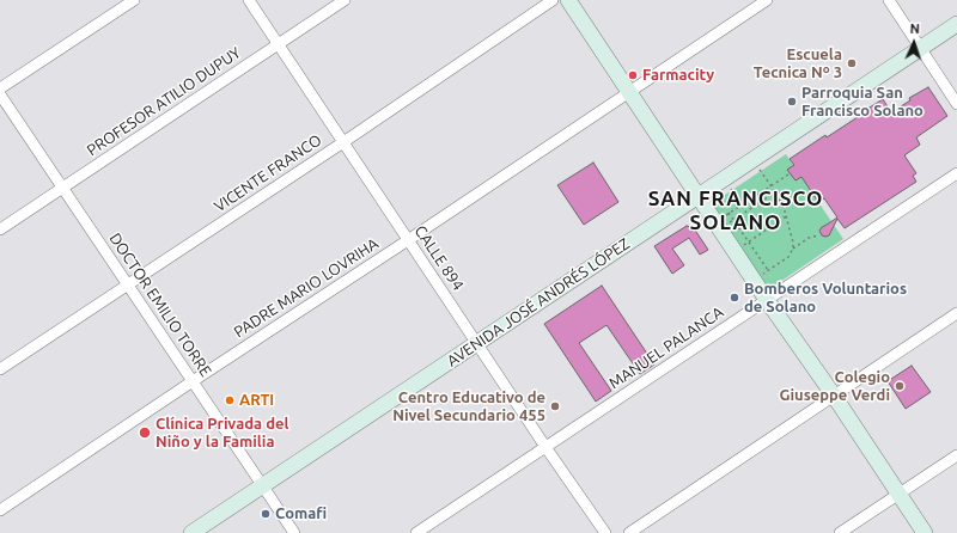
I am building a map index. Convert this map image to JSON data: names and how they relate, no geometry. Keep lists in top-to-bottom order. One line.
{"streets":{"main road":["AVENIDA JOSÉ ANDRÉS LÓPEZ"],"street":["PROFESOR ATILIO DUPUY","VICENTE FRANCO","CALLE 894","PADRE MARIO LOVRIHA","DOCTOR EMILIO TORRE","MANUEL PALANCA"]},"crossings":[["PROFESOR ATILIO DUPUY","CALLE 894"],["PROFESOR ATILIO DUPUY","DOCTOR EMILIO TORRE"],["VICENTE FRANCO","CALLE 894"],["VICENTE FRANCO","DOCTOR EMILIO TORRE"],["CALLE 894","PADRE MARIO LOVRIHA"],["CALLE 894","AVENIDA JOSÉ ANDRÉS LÓPEZ"],["CALLE 894","MANUEL PALANCA"],["PADRE MARIO LOVRIHA","DOCTOR EMILIO TORRE"],["AVENIDA JOSÉ ANDRÉS LÓPEZ","DOCTOR EMILIO TORRE"]],"districts":["SAN FRANCISCO SOLANO"],"places":["Escuela Tecnica Nº 3","Farmacity","Parroquia San Francisco Solano","Bomberos Voluntarios de Solano","Colegio Giuseppe Verdi","ARTI","Centro Educativo de Nivel Secundario 455","Clínica Privada del Niño y la Familia","Comafi"],"north":"top"}
